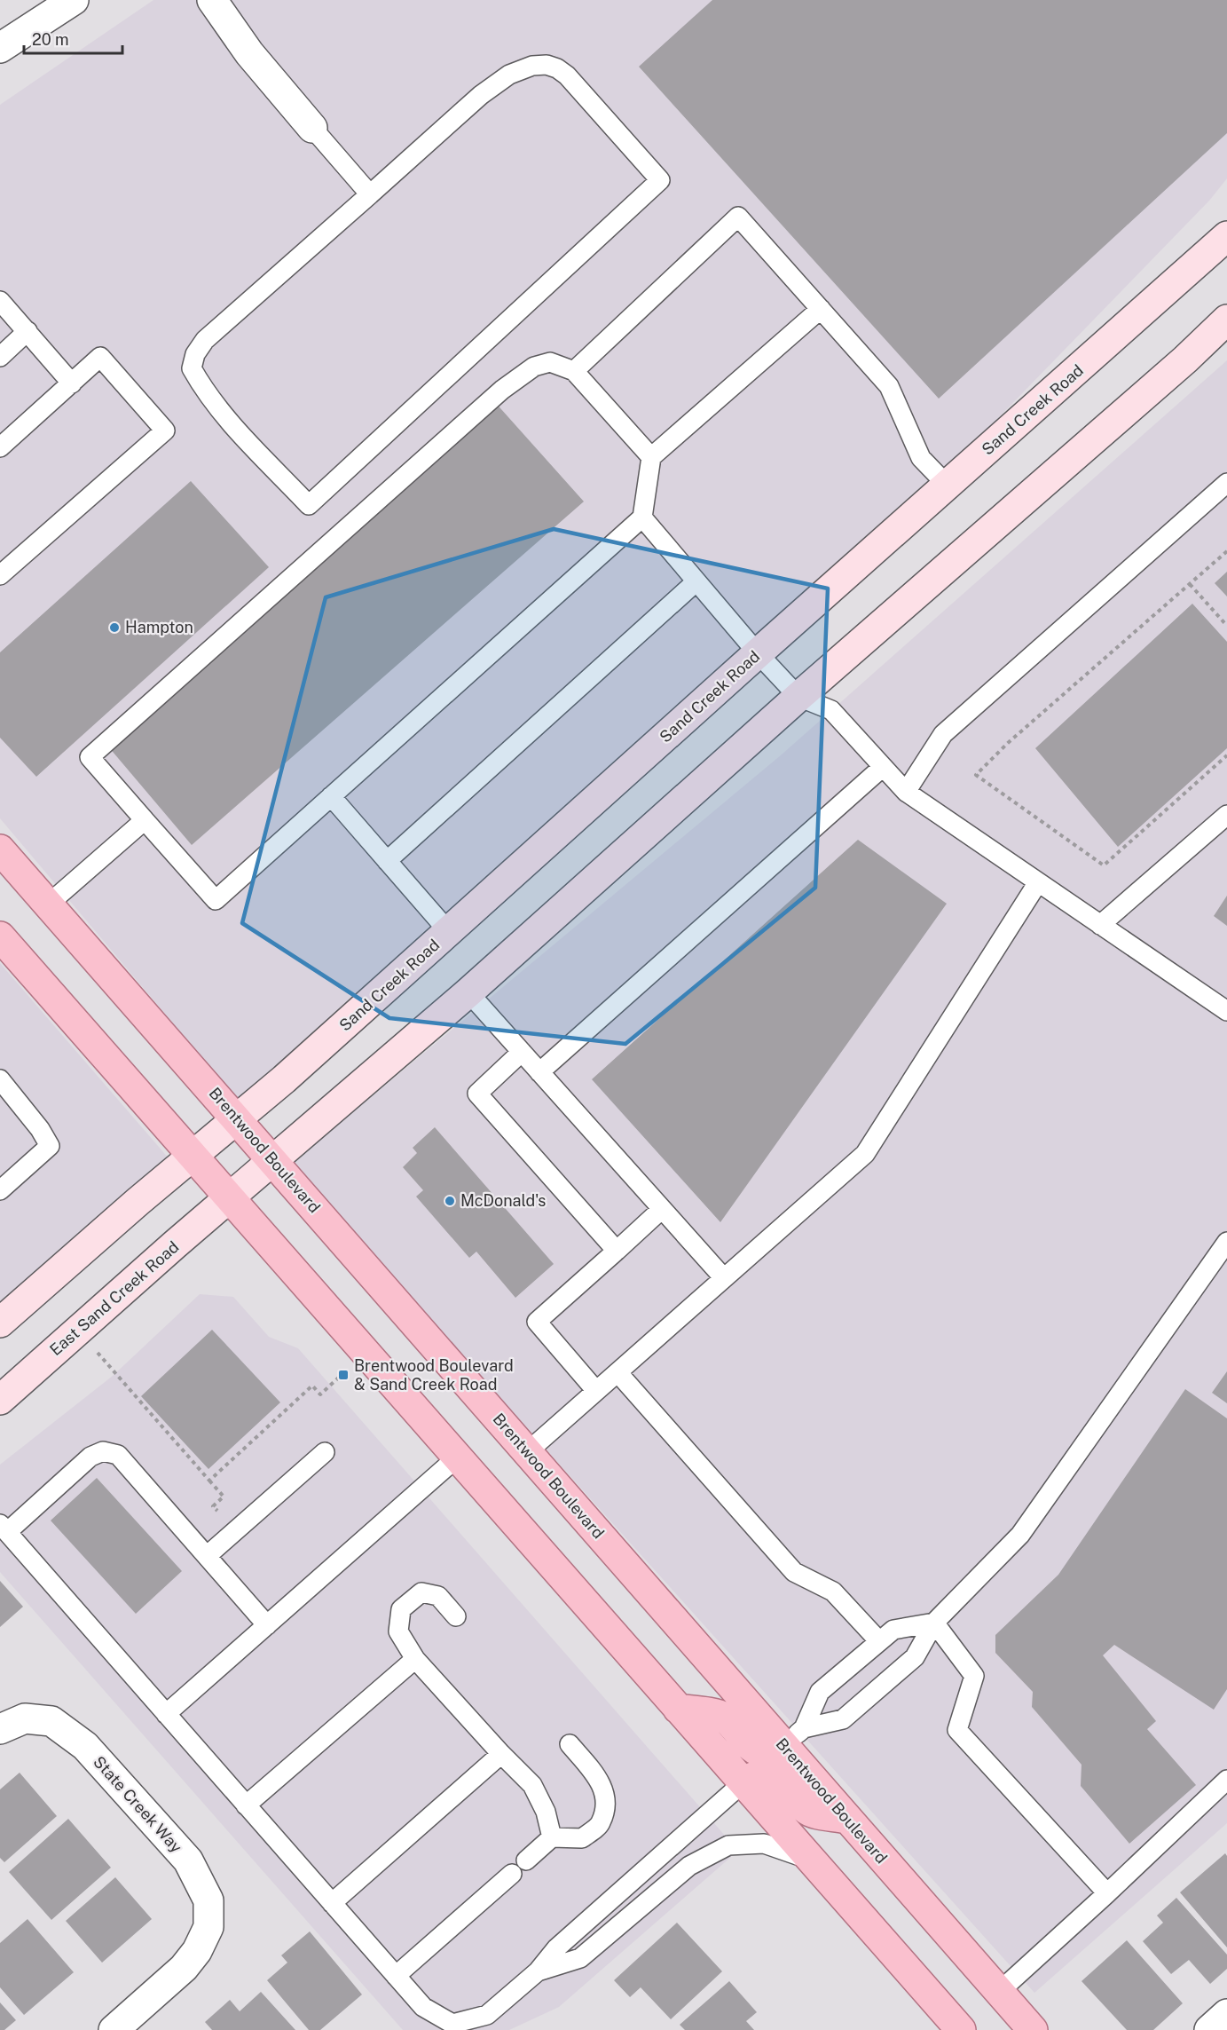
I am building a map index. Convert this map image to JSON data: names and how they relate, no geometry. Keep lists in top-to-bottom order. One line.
{"streets":{"main road":["Sand Creek Road","Brentwood Boulevard","East Sand Creek Road"],"street":["State Creek Way"]},"crossings":[["Sand Creek Road","Brentwood Boulevard"]],"places":{"other":["Hampton","McDonald's"],"transit":["Brentwood Boulevard & Sand Creek Road"]},"scale_bar":"20 m"}
